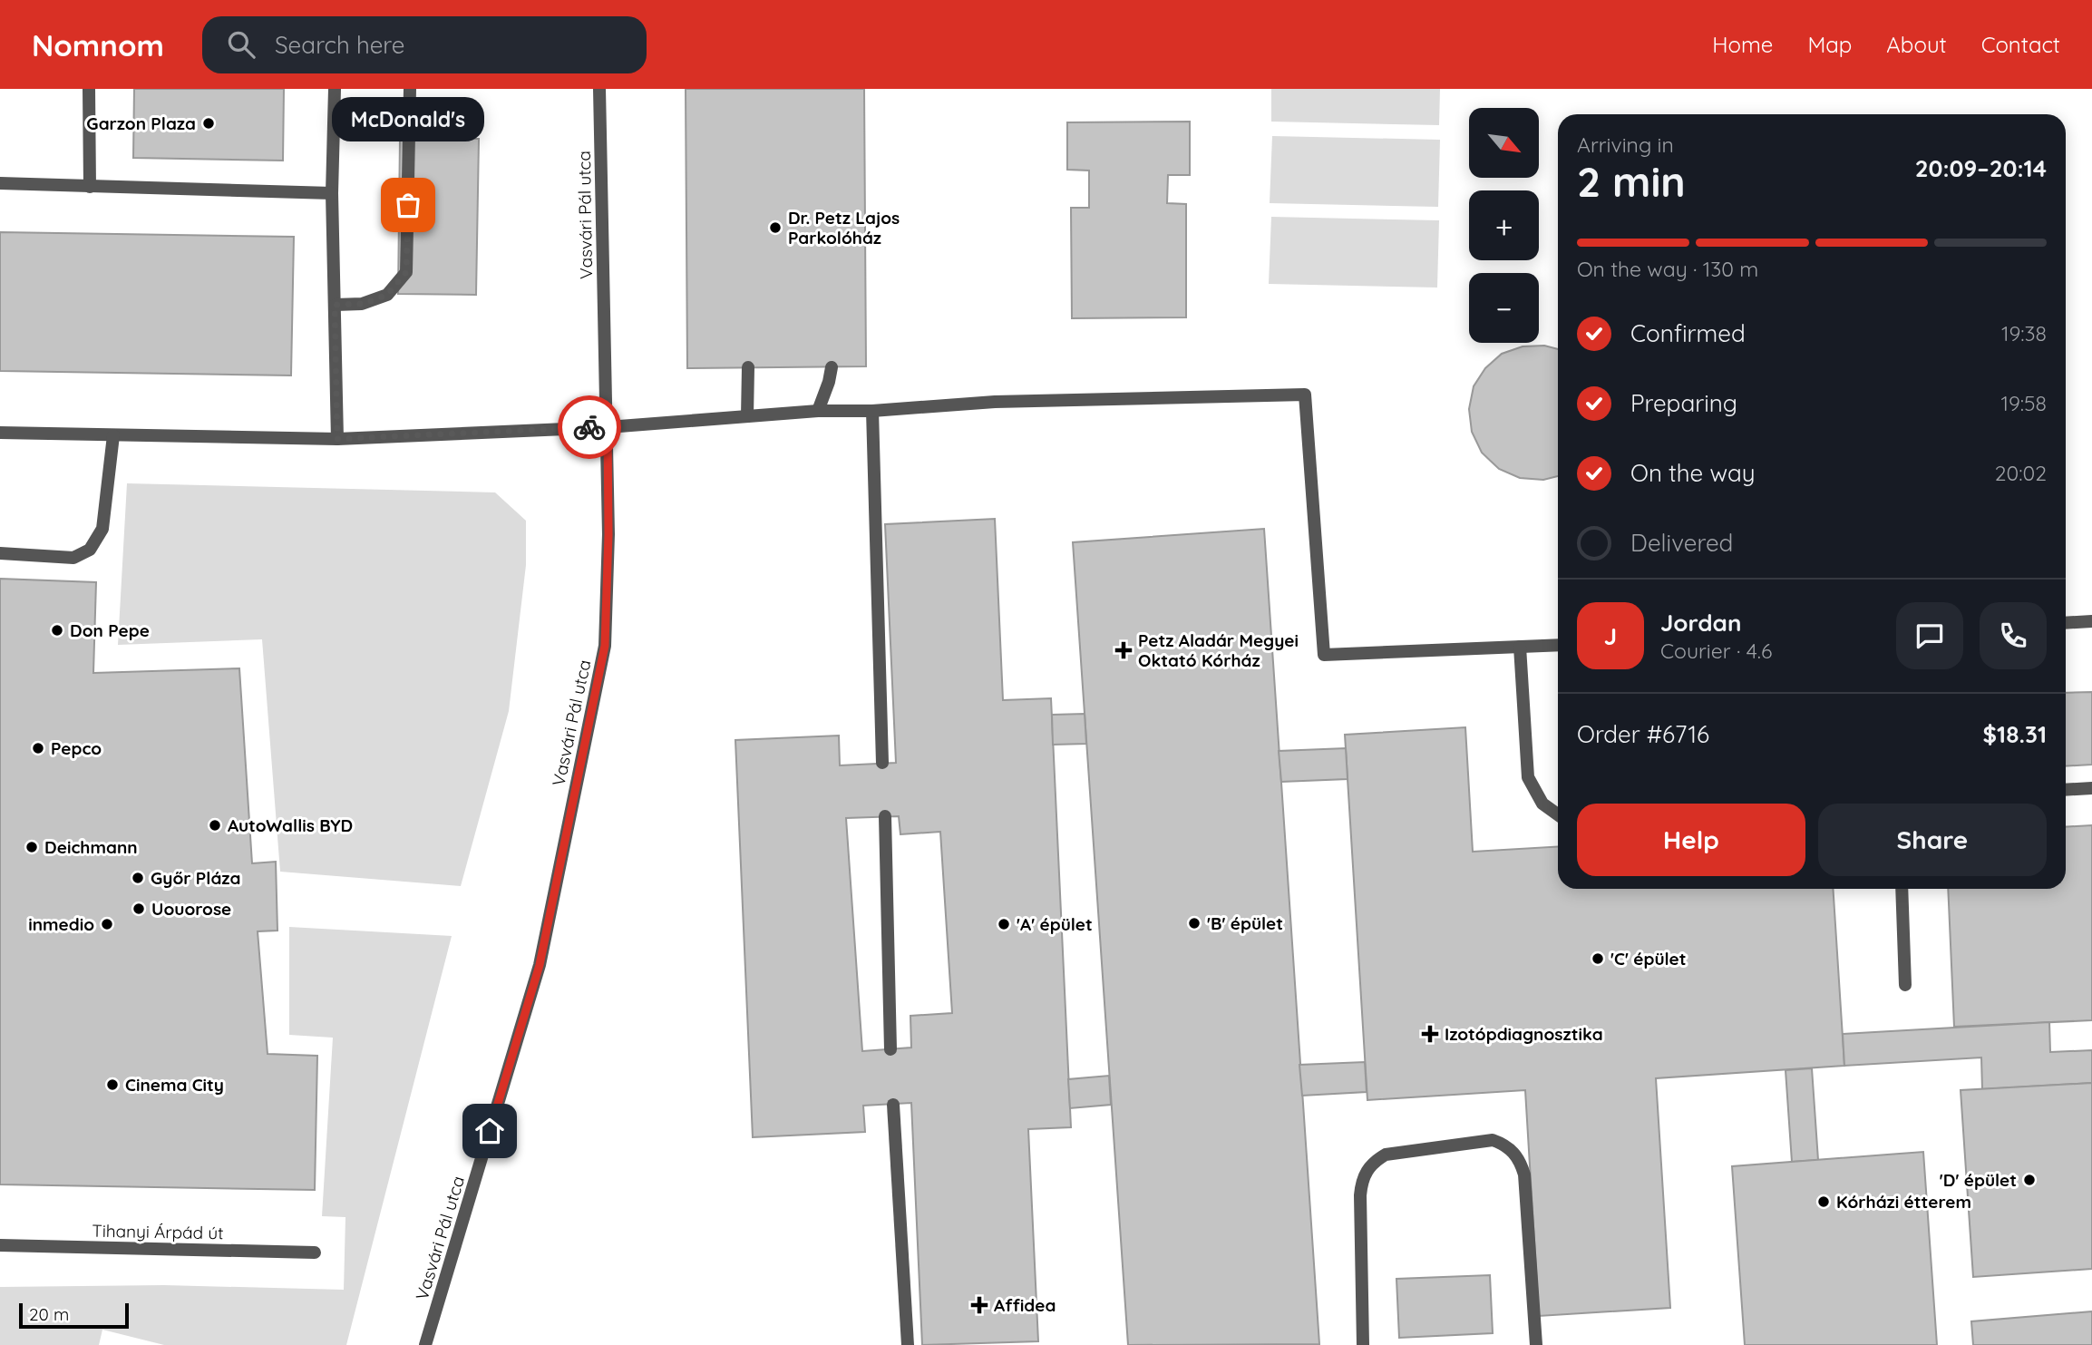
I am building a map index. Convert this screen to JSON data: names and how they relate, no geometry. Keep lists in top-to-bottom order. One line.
{"streets":{"street":["Vasvári Pál utca","Tihanyi Árpád út"]},"places":{"other":["Garzon Plaza","McDonald's","Dr. Petz Lajos Parkolóház","Don Pepe","Pepco","AutoWallis BYD","Deichmann","Győr Pláza","Uouorose","'B' épület","inmedio","'A' épület","'C' épület","Cinema City","'D' épület","Kórházi étterem"],"health":["Petz Aladár Megyei Oktató Kórház","Izotópdiagnosztika","Affidea"]},"scale_bar":"20 m","north":"bottom right","page":{"header":"Nomnom","search":"Search here","nav":["Home","Map","About","Contact"],"bubble":"McDonald's","map_buttons":["+","−"],"heading":["2 min","Arriving in","20:09–20:14"],"panel":["Jordan","Courier · 4.6","Order #6716","$18.31"],"bar":"On the way · 130 m","list":[["Confirmed","19:38"],["Preparing","19:58"],["On the way","20:02"],"Delivered"],"round":"J","buttons":["Help","Share"],"scale":"20 m"}}
